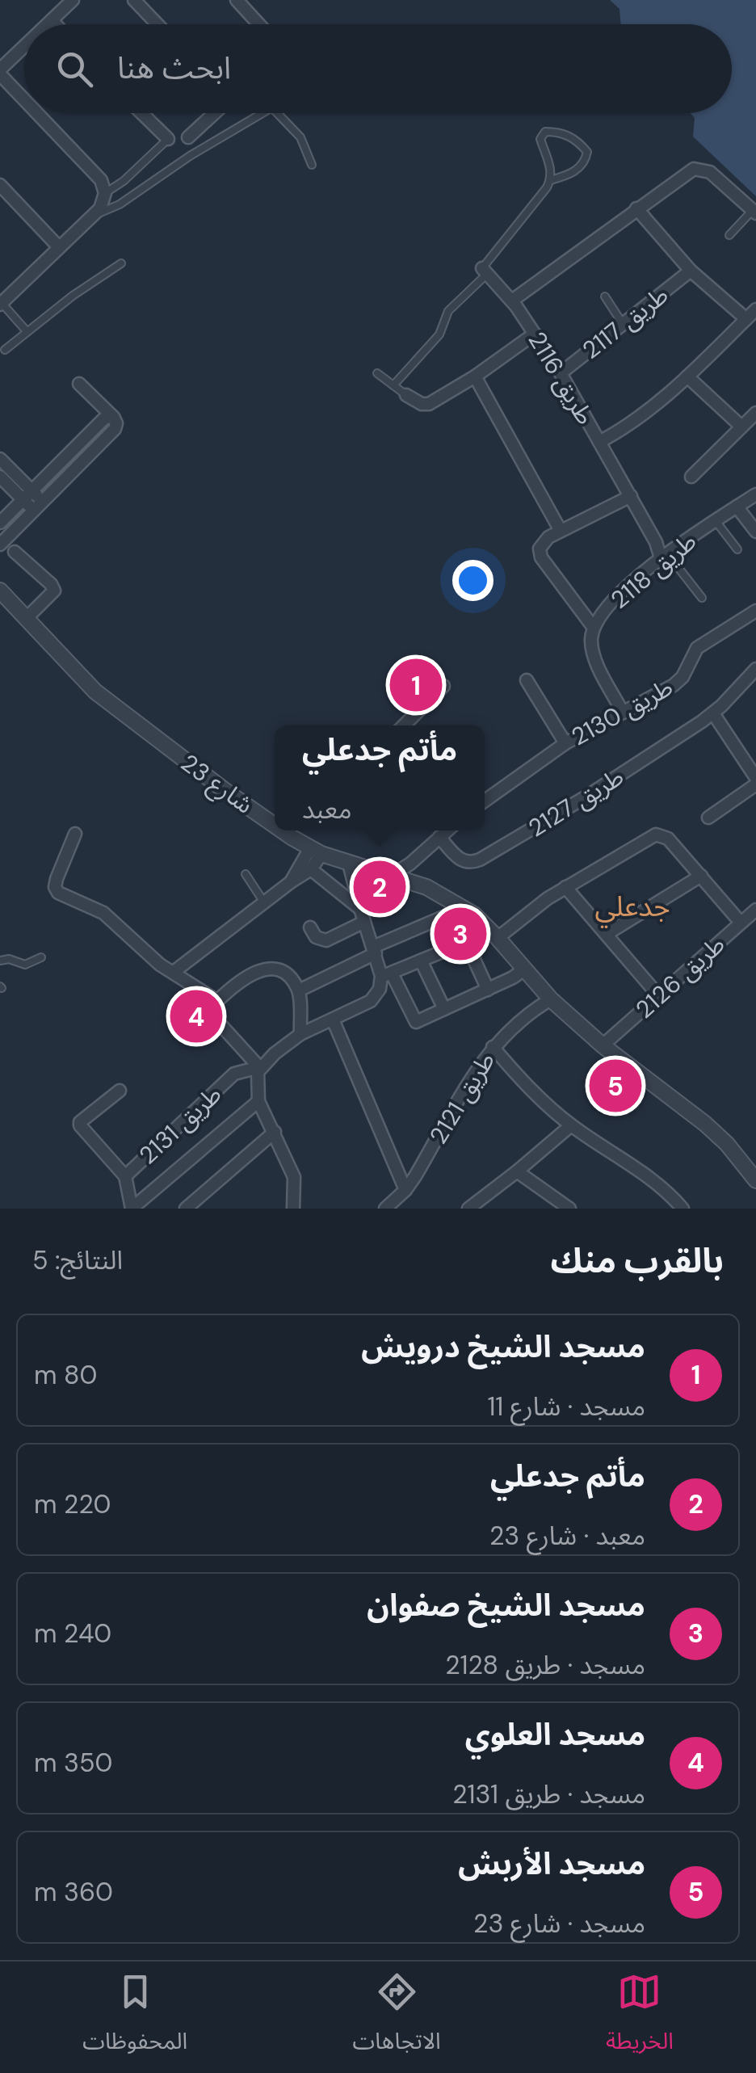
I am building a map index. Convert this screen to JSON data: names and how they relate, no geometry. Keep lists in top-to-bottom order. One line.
{"streets":{"street":["طريق 2117","طريق 2116","طريق 2118","طريق 2130","شارع 23","طريق 2127","طريق 2126","طريق 2121","طريق 2131"]},"crossings":[["طريق 2117","طريق 2116"],["طريق 2116","طريق 2118"],["طريق 2118","طريق 2130"],["شارع 23","طريق 2126"],["شارع 23","طريق 2121"]],"districts":["جدعلي"],"page":{"search":"ابحث هنا","pins":["1","2","3","4","5"],"popup":["مأتم جدعلي","معبد"],"heading":["بالقرب منك","النتائج: 5"],"list":[{"mark":"1","name":"مسجد الشيخ درويش","note":"مسجد · شارع 11","value":"80 m"},{"mark":"2","name":"مأتم جدعلي","note":"معبد · شارع 23","value":"220 m"},{"mark":"3","name":"مسجد الشيخ صفوان","note":"مسجد · طريق 2128","value":"240 m"},{"mark":"4","name":"مسجد العلوي","note":"مسجد · طريق 2131","value":"350 m"},{"mark":"5","name":"مسجد الأربش","note":"مسجد · شارع 23","value":"360 m"}],"nav":["الخريطة","الاتجاهات","المحفوظات"]}}
